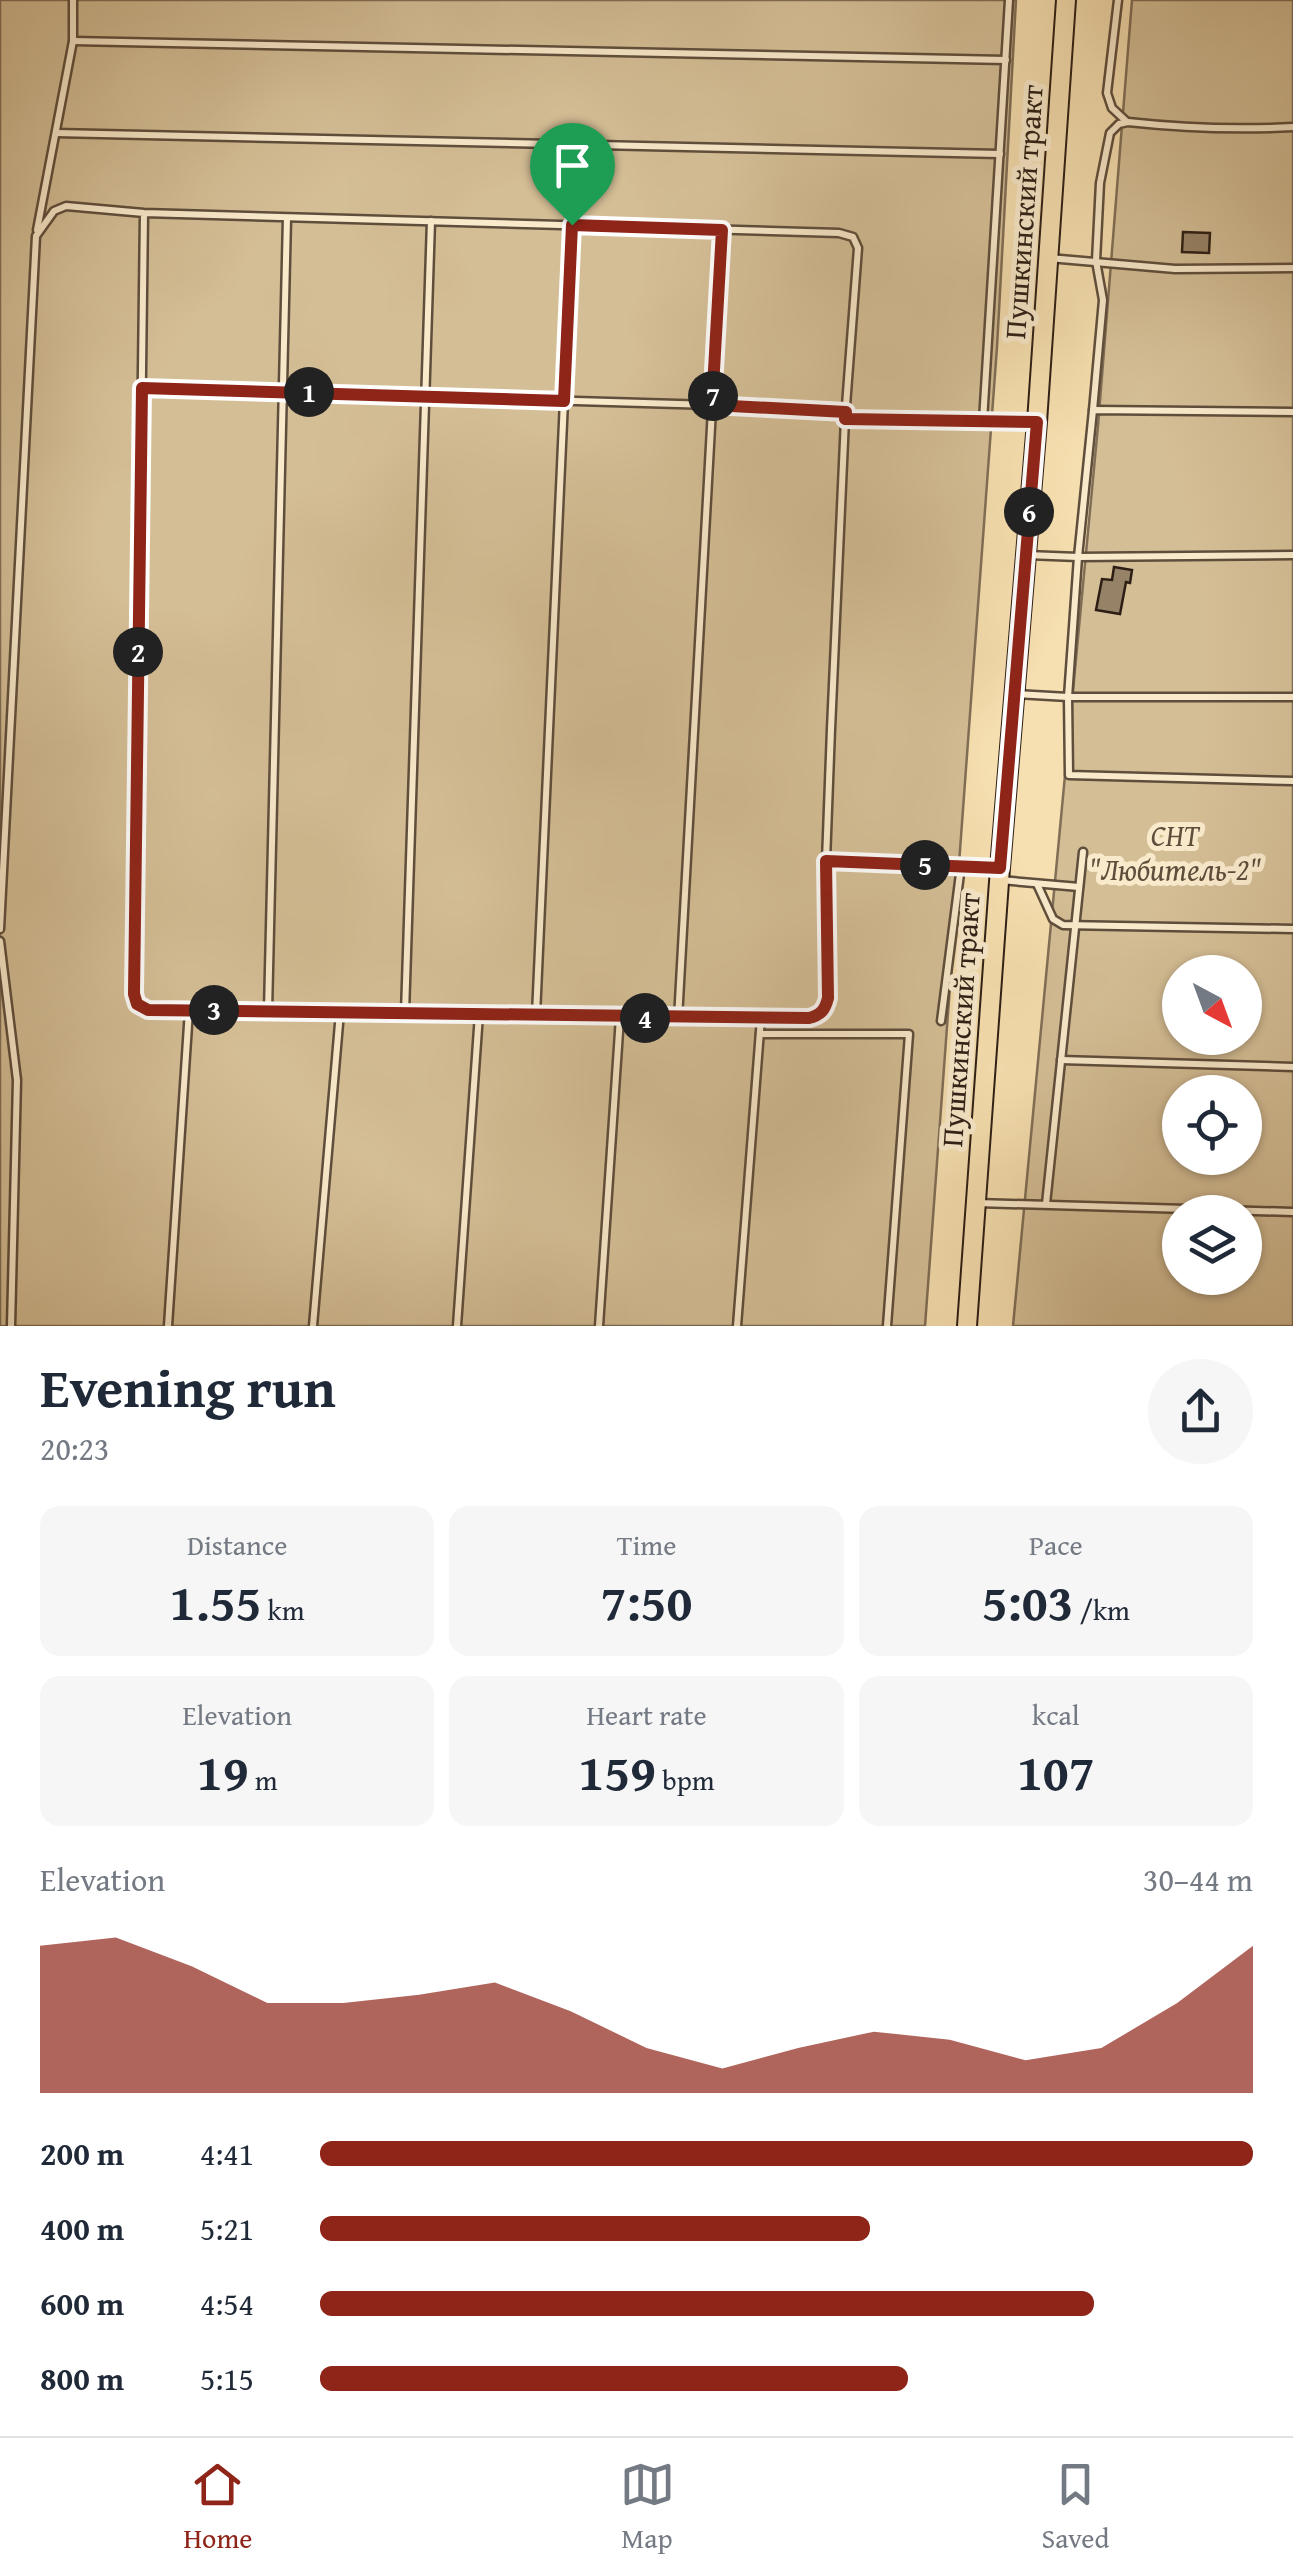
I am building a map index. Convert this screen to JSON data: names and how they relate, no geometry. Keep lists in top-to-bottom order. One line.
{"streets":{"main road":["Пушкинский тракт"]},"parks":["СНТ \"Любитель-2\""],"north":"bottom right","page":{"pins":["1","7","6","2","5","3","4"],"heading":["Evening run","20:23"],"stats":[["Distance","1.55 km"],["Time","7:50"],["Pace","5:03 /km"],["Elevation","19 m"],["Heart rate","159 bpm"],["kcal","107"]],"chart":["Elevation","30–44 m"],"list":[{"name":"200 m","note":"4:41"},{"name":"400 m","note":"5:21"},{"name":"600 m","note":"4:54"},{"name":"800 m","note":"5:15"}],"tabs":["Home","Map","Saved"]}}
